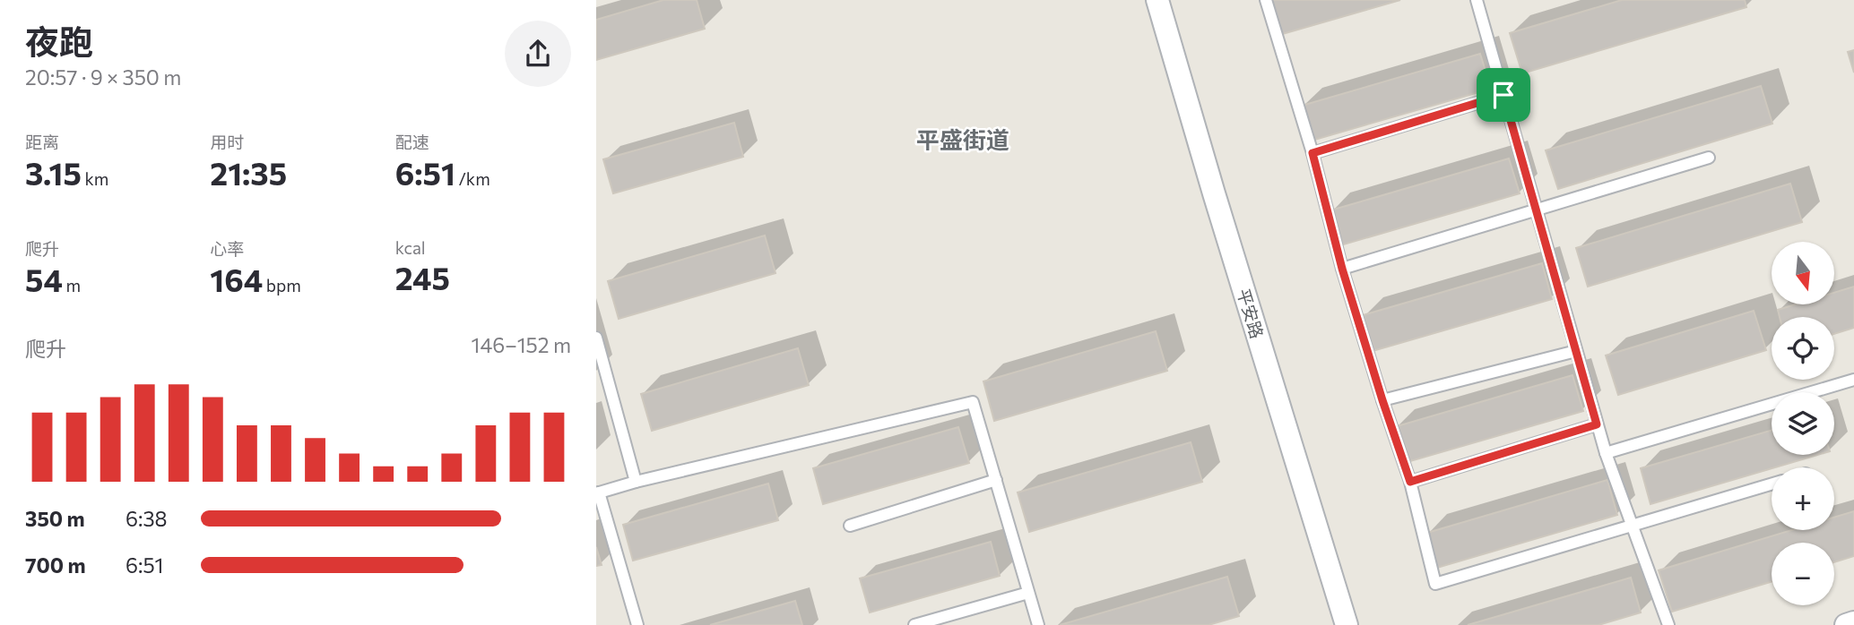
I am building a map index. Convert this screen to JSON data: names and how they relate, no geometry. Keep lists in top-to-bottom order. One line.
{"streets":{"street":["平安路"]},"districts":["平盛街道"],"north":"bottom","page":{"heading":["夜跑","20:57 · 9 × 350 m"],"stats":[["距离","3.15 km"],["用时","21:35"],["配速","6:51 /km"],["爬升","54 m"],["心率","164 bpm"],["kcal","245"]],"map_buttons":["+","−"],"chart":["爬升","146–152 m"],"list":[{"name":"350 m","note":"6:38"},{"name":"700 m","note":"6:51"}]}}
